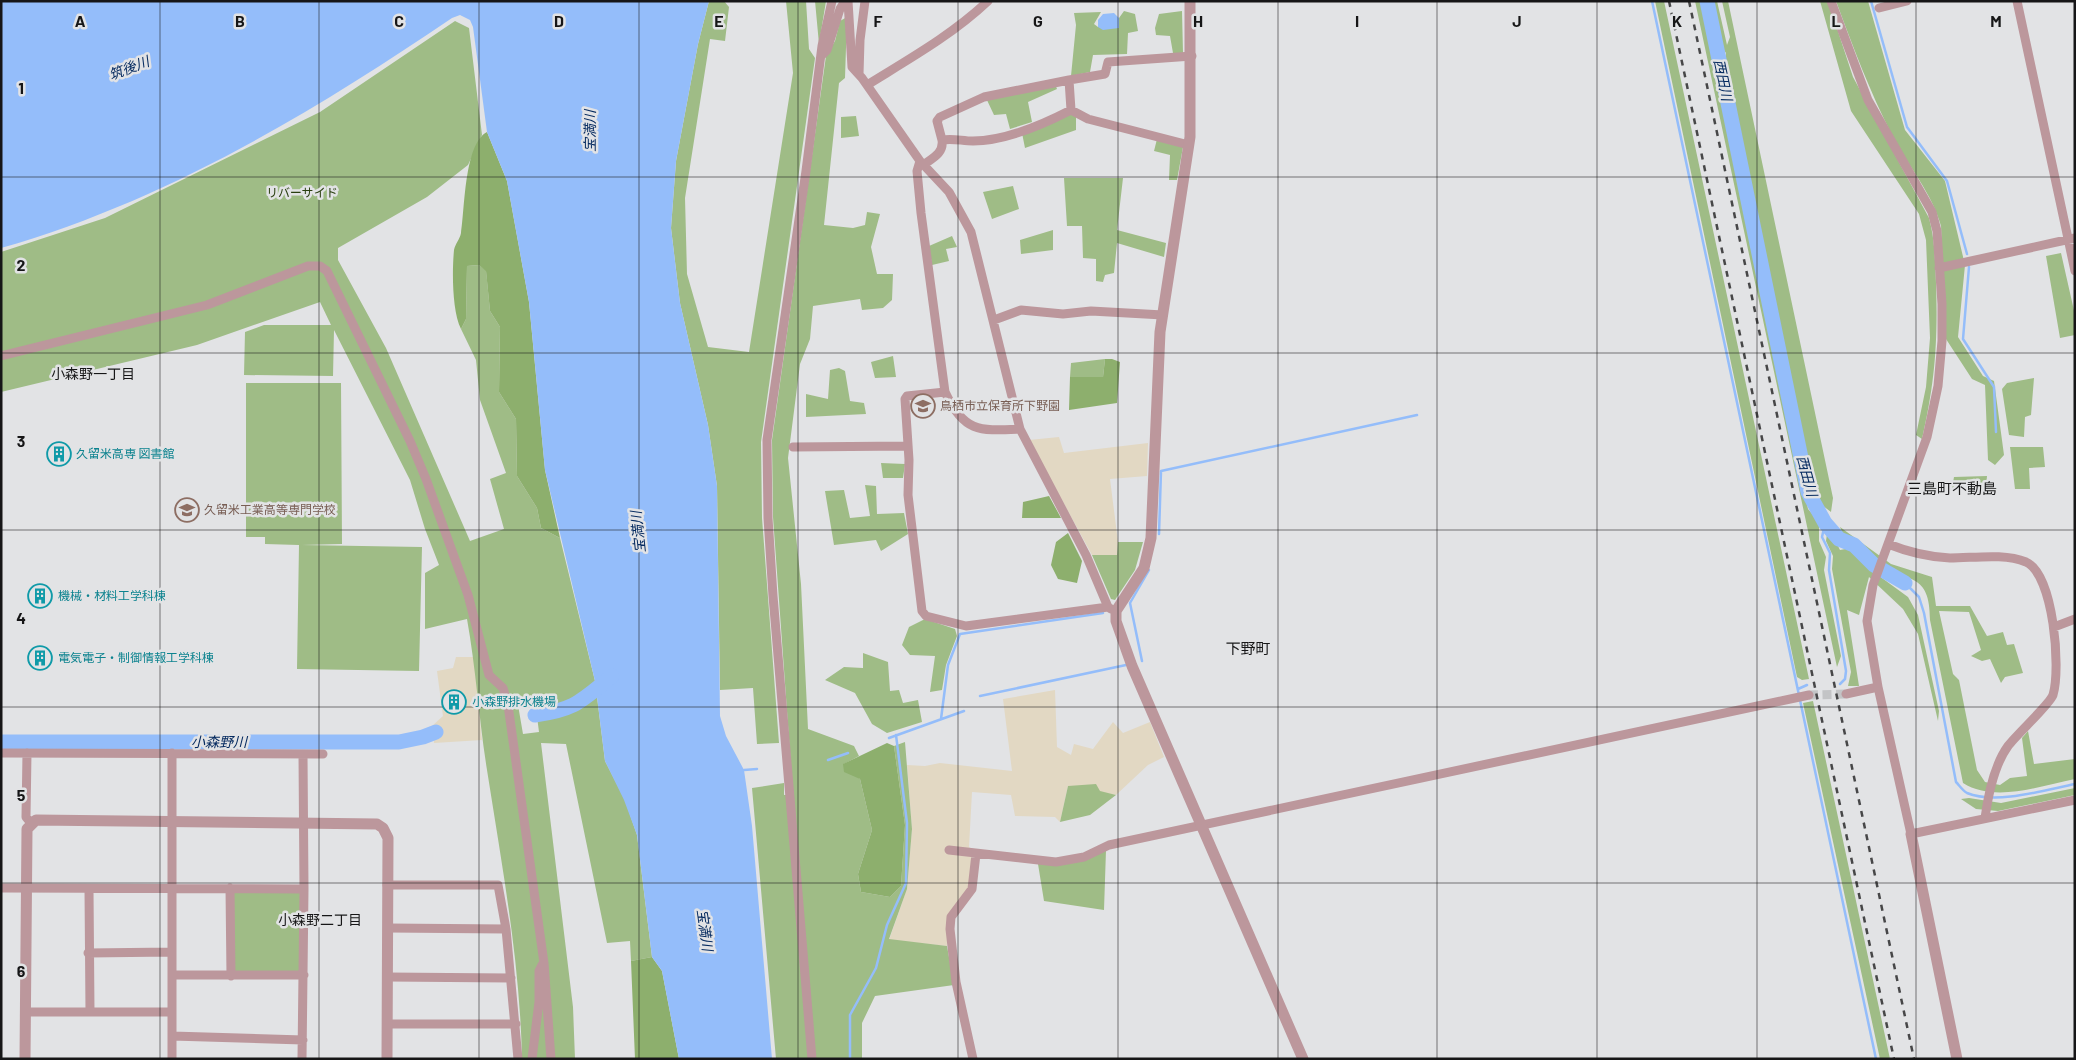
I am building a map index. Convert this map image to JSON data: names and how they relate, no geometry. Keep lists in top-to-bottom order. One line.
{"districts":["小森野一丁目","三島町不動島","下野町","小森野二丁目"],"water":["筑後川","西田川","宝満川","小森野川"],"parks":["リバーサイド"],"places":{"school or university":["鳥栖市立保育所下野園","久留米工業高等専門学校"],"building":["久留米高専 図書館","機械・材料工学科棟","電気電子・制御情報工学科棟","小森野排水機場"]},"grid":{"columns":["A","B","C","D","E","F","G","H","I","J","K","L","M"],"rows":["1","2","3","4","5","6"]}}
